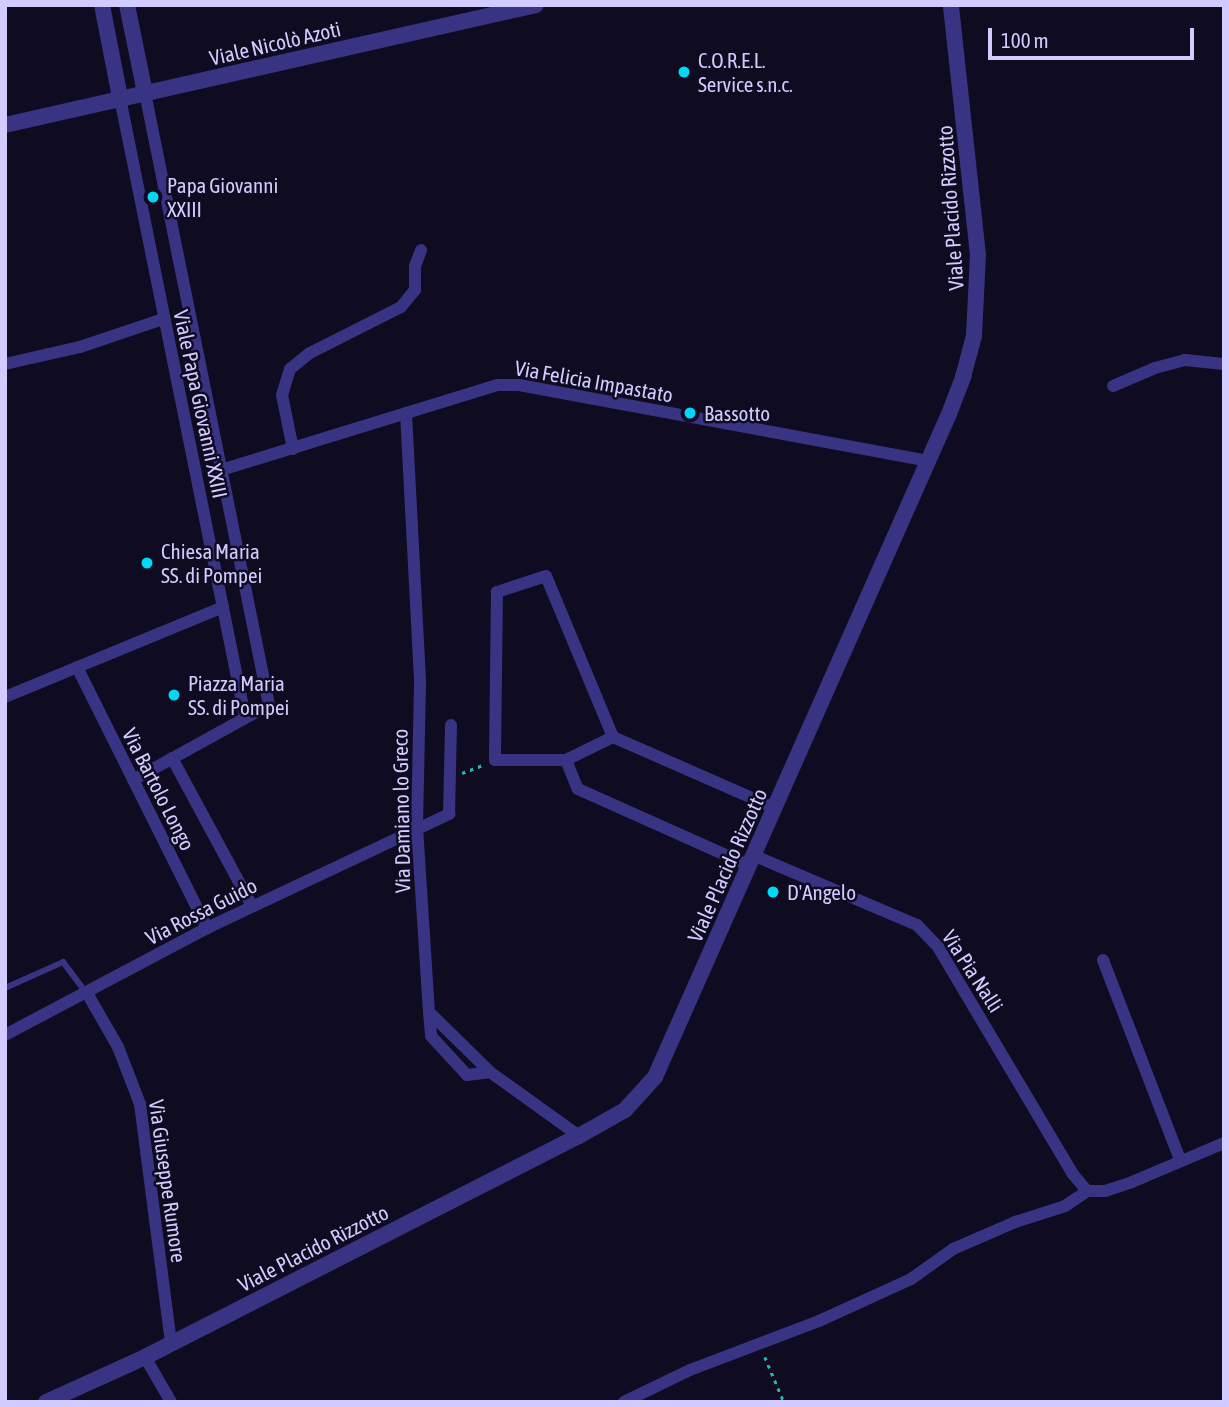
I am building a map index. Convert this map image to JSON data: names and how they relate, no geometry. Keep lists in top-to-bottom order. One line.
{"streets":{"street":["Viale Nicolò Azoti","Viale Placido Rizzotto","Via Felicia Impastato","Viale Papa Giovanni XXIII","Via Bartolo Longo","Via Damiano lo Greco","Via Rossa Guido","Via Pia Nalli","Via Giuseppe Rumore"]},"crossings":[["Viale Nicolò Azoti","Viale Papa Giovanni XXIII"],["Viale Placido Rizzotto","Via Felicia Impastato"],["Viale Placido Rizzotto","Via Pia Nalli"],["Viale Placido Rizzotto","Via Giuseppe Rumore"],["Via Felicia Impastato","Viale Papa Giovanni XXIII"],["Via Felicia Impastato","Via Damiano lo Greco"],["Via Bartolo Longo","Via Rossa Guido"],["Via Damiano lo Greco","Via Rossa Guido"],["Via Rossa Guido","Via Giuseppe Rumore"]],"places":["C.O.R.E.L. Service s.n.c.","Papa Giovanni XXIII","Bassotto","Chiesa Maria SS. di Pompei","Piazza Maria SS. di Pompei","D'Angelo"],"scale_bar":"100 m"}
